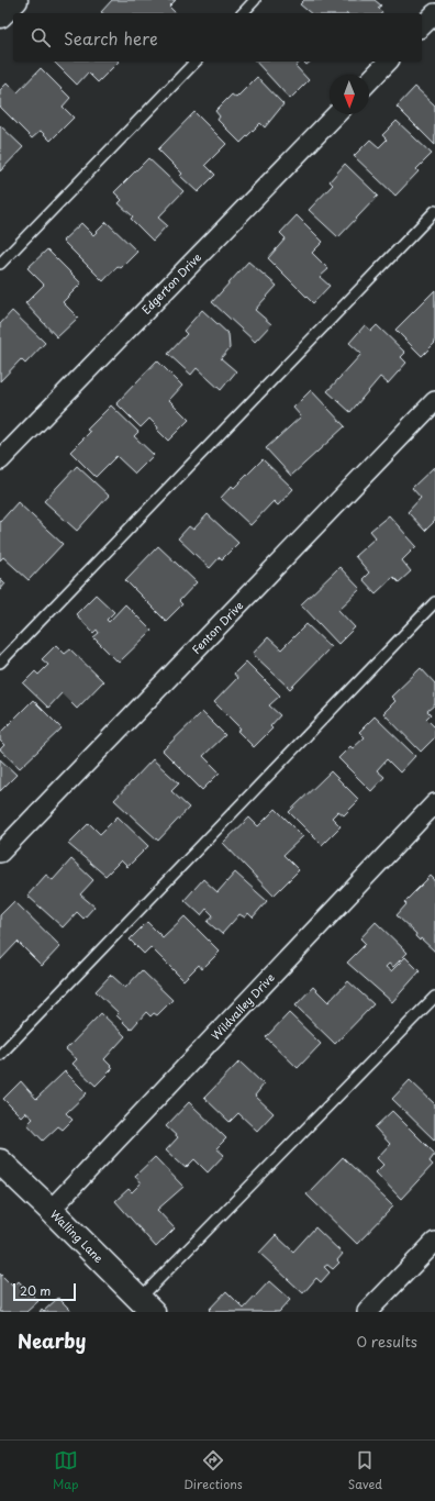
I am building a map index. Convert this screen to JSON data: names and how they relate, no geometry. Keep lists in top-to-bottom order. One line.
{"streets":{"street":["Edgerton Drive","Fenton Drive","Wildvalley Drive","Walling Lane"]},"crossings":[["Wildvalley Drive","Walling Lane"]],"scale_bar":"20 m","north":"bottom","page":{"search":"Search here","scale":"20 m","heading":["Nearby","0 results"],"nav":["Map","Directions","Saved"]}}
